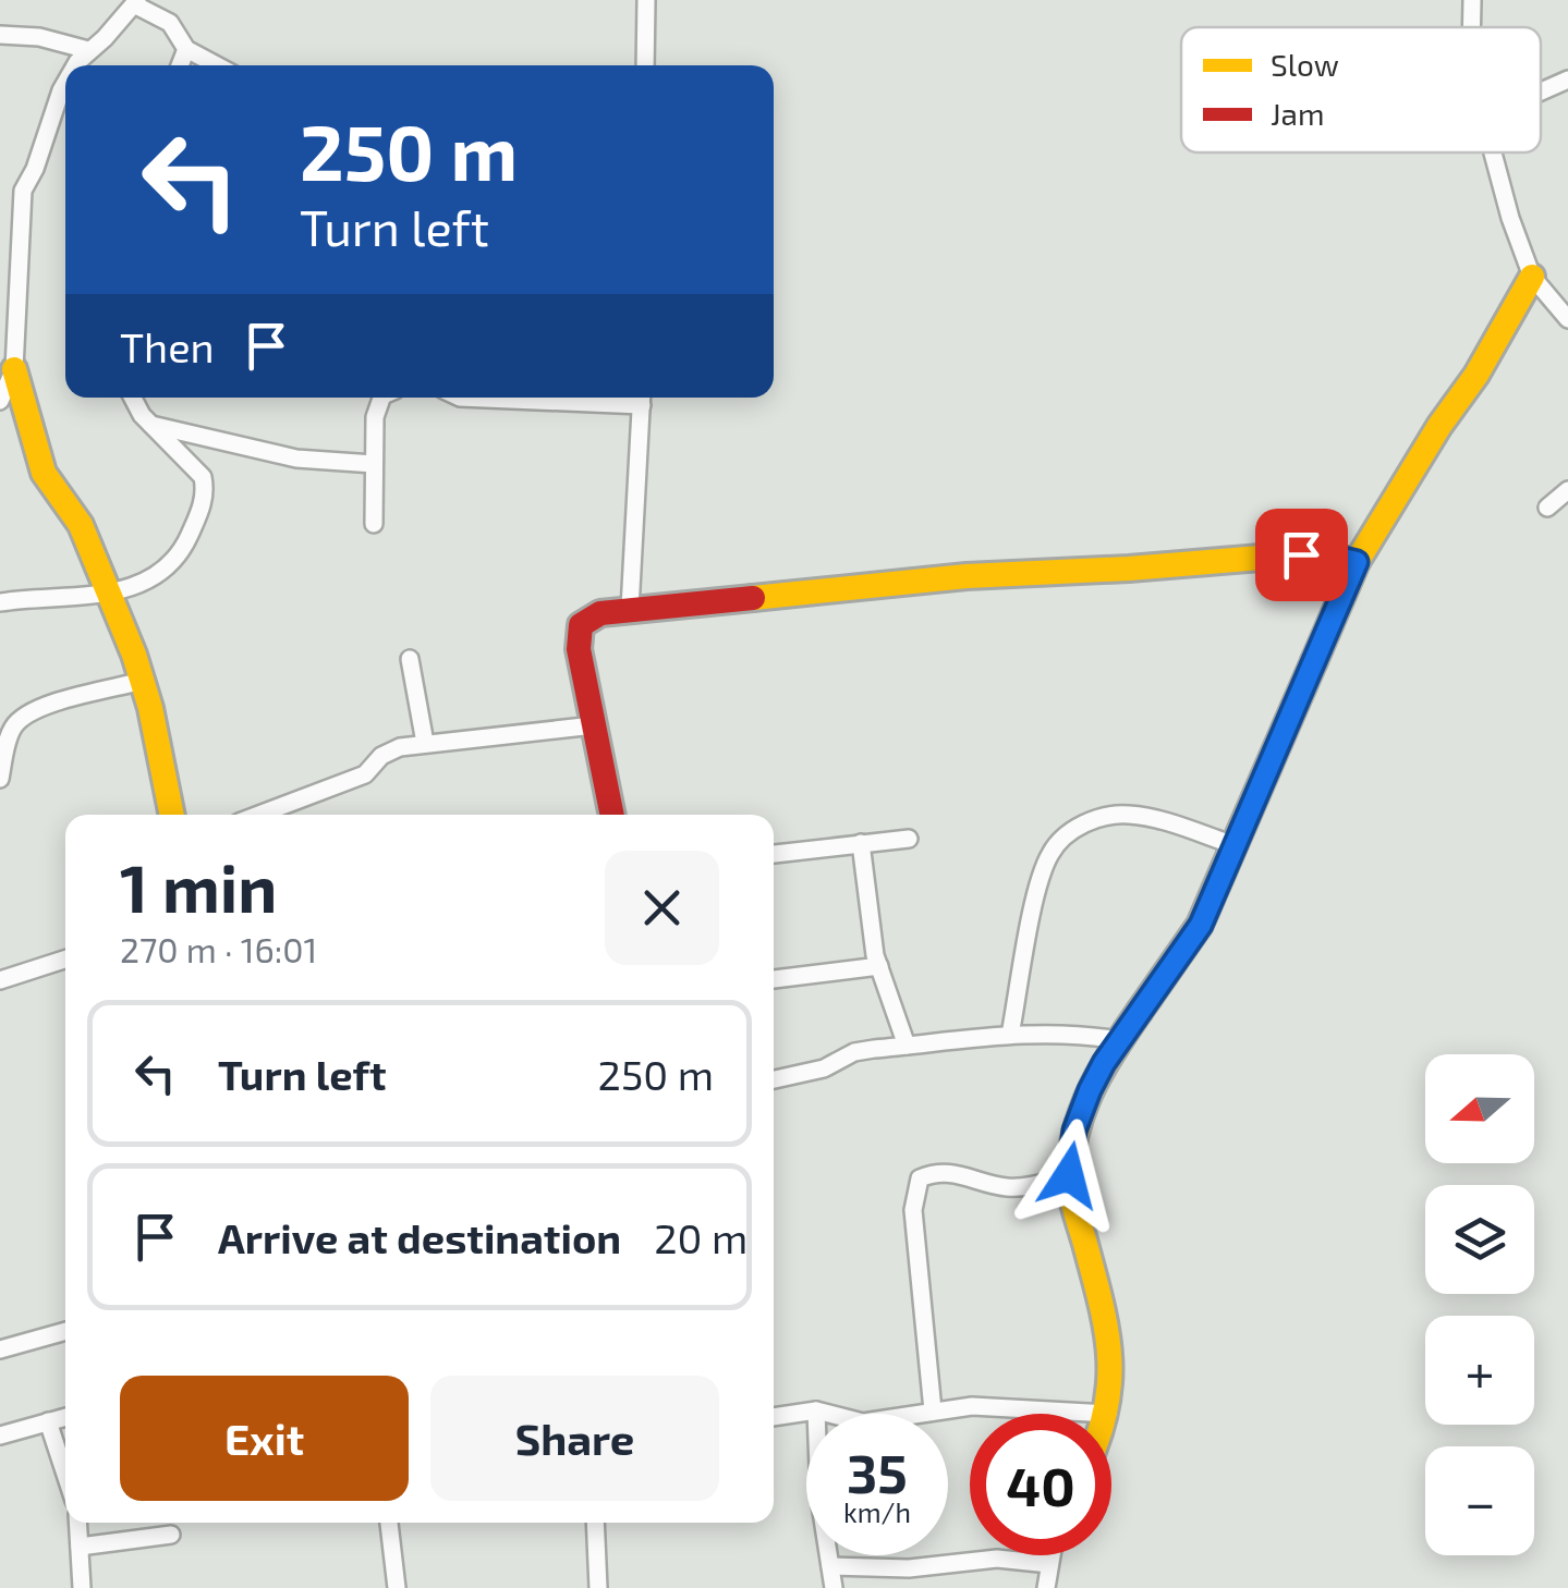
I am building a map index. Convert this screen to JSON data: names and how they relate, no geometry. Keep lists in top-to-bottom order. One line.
{"legend":["Slow","Jam"],"north":"left","page":{"turn":["250 m","Turn left"],"then":"Then","heading":["1 min","270 m · 16:01"],"list":[{"name":"Turn left","value":"250 m"},{"name":"Arrive at destination","value":"20 m"}],"map_buttons":["+","−"],"buttons":["Exit","Share"],"speed":"35 km/h","limit":"40"}}
